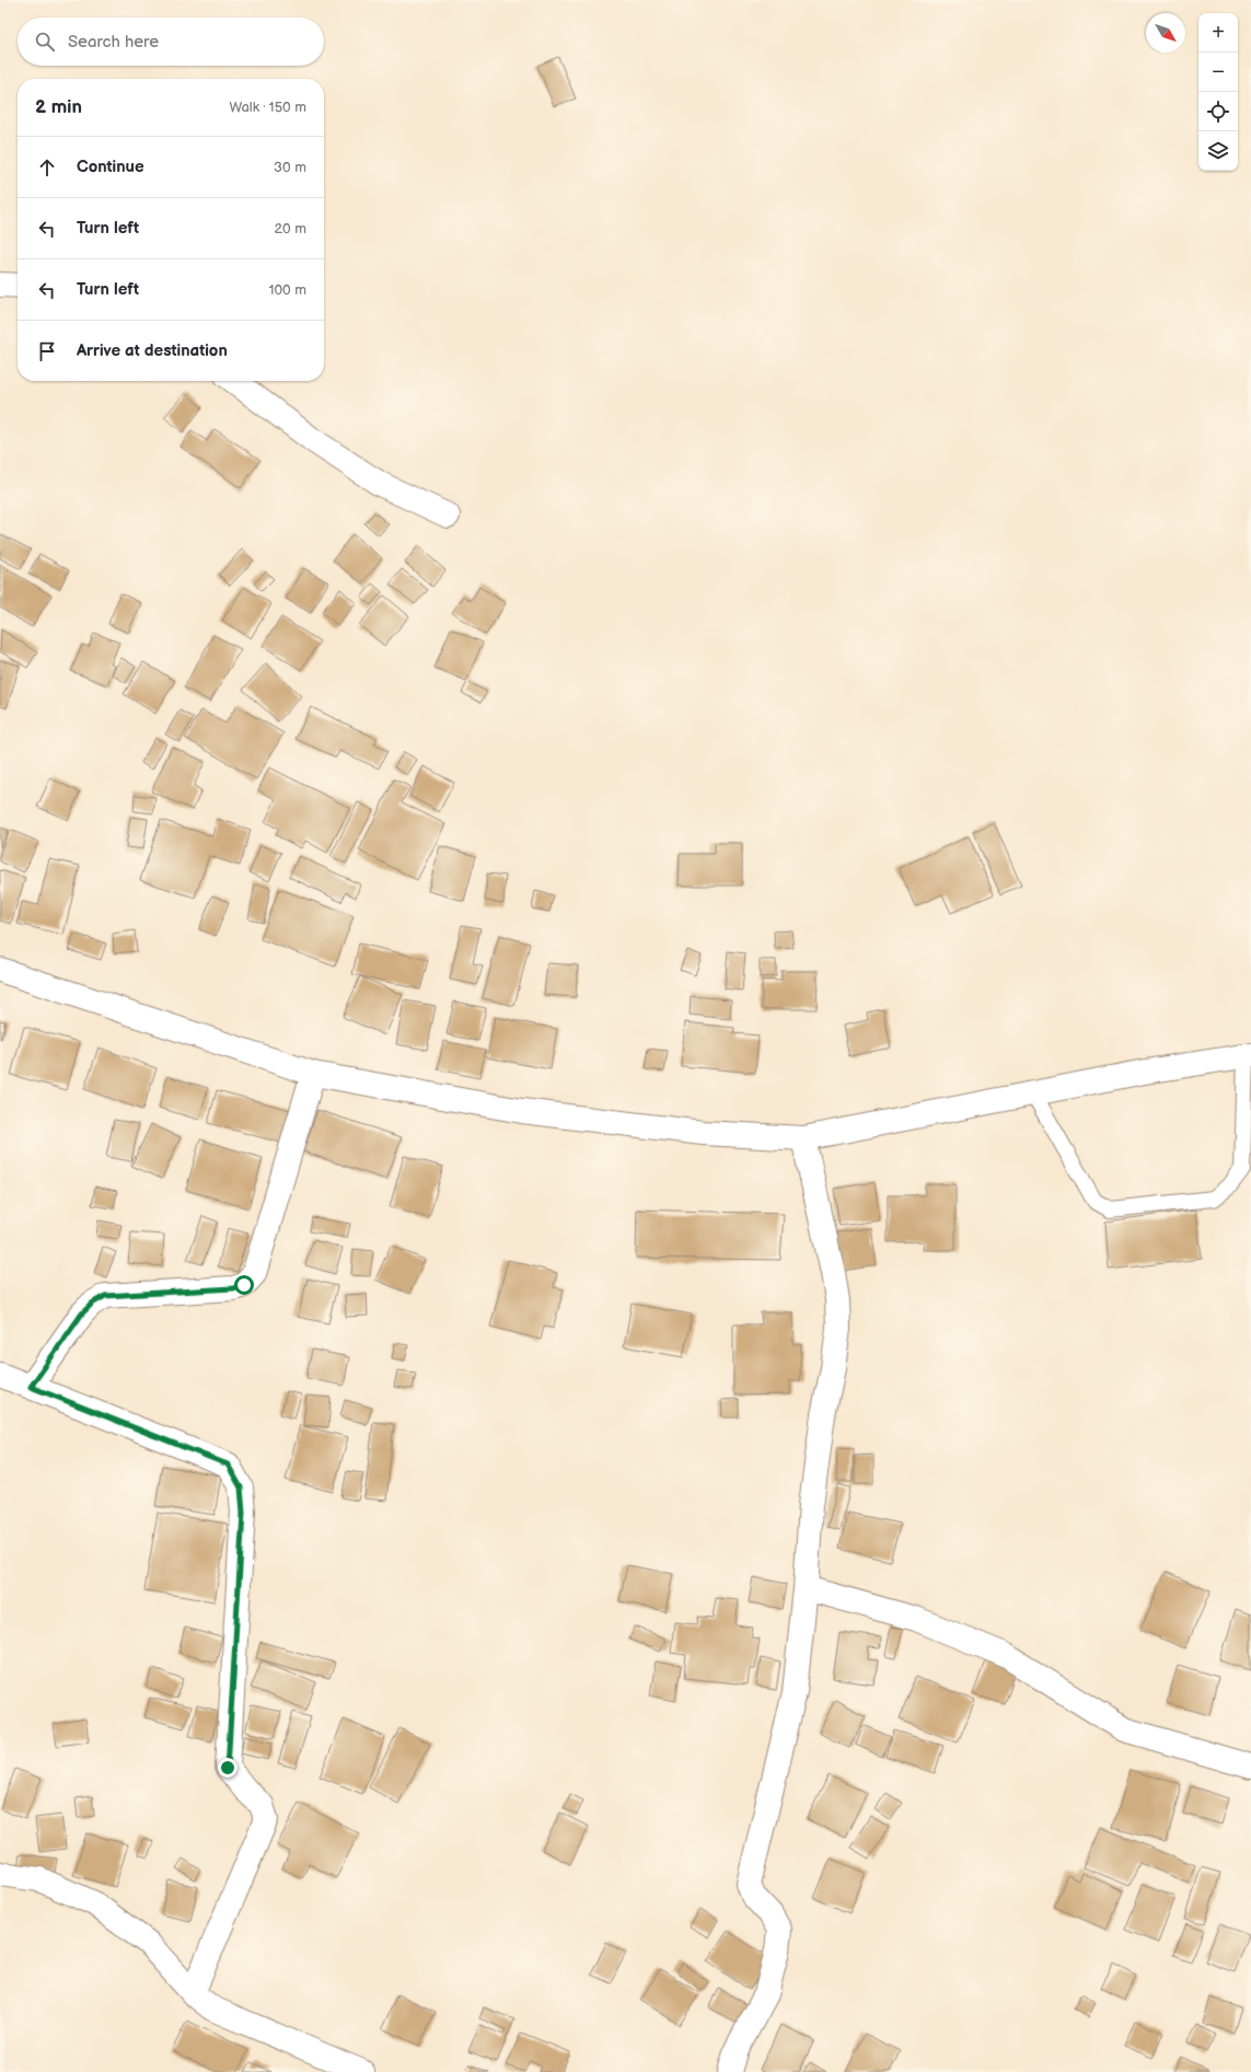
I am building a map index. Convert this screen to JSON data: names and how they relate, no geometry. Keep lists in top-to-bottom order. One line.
{"north":"bottom right","page":{"map_buttons":["+","−"],"search":"Search here","heading":["2 min","Walk · 150 m"],"list":[["Continue","30 m"],["Turn left","20 m"],["Turn left","100 m"],"Arrive at destination"]}}
